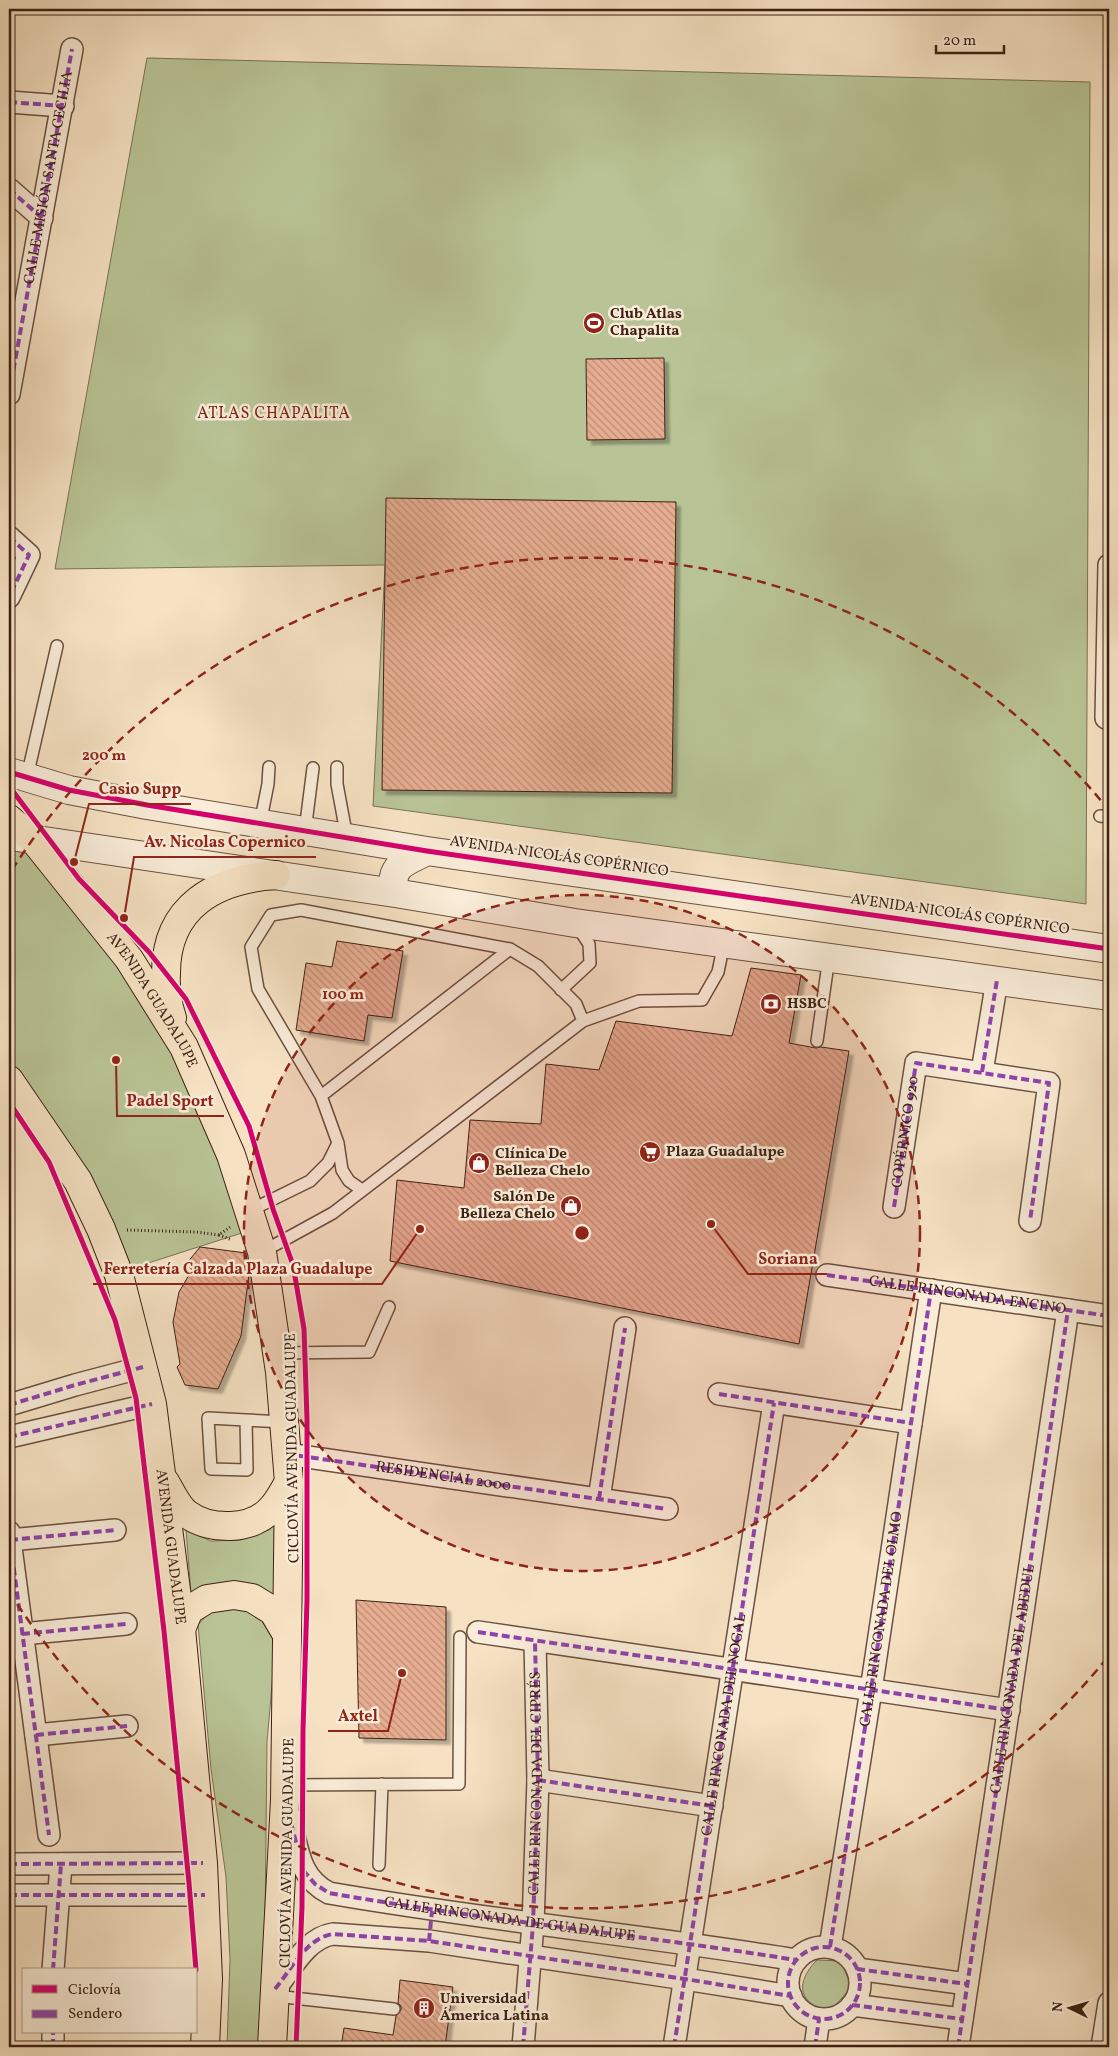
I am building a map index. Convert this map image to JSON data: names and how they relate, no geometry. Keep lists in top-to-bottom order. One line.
{"streets":{"main road":["AVENIDA GUADALUPE"],"street":["CALLE MISIÓN SANTA CECILIA","AVENIDA NICOLÁS COPÉRNICO","COPÉRNICO 920","CALLE RINCONADA ENCINO","RESIDENCIAL 2000","CALLE RINCONADA DEL OLMO","CALLE RINCONADA DEL ABEDUL","CALLE RINCONADA DEL NOGAL","CALLE RINCONADA DEL CIPRÉS","CALLE RINCONADA DE GUADALUPE"],"cycle path":["CICLOVÍA AVENIDA GUADALUPE"]},"crossings":[["AVENIDA GUADALUPE","RESIDENCIAL 2000"],["AVENIDA GUADALUPE","CALLE RINCONADA DE GUADALUPE"],["CALLE RINCONADA ENCINO","CALLE RINCONADA DEL OLMO"],["CALLE RINCONADA ENCINO","CALLE RINCONADA DEL ABEDUL"],["CALLE RINCONADA DEL OLMO","CALLE RINCONADA DE GUADALUPE"],["CALLE RINCONADA DEL NOGAL","CALLE RINCONADA DE GUADALUPE"],["CALLE RINCONADA DEL CIPRÉS","CALLE RINCONADA DE GUADALUPE"]],"districts":["ATLAS CHAPALITA"],"places":{"sports":["Club Atlas Chapalita"],"other":["Casio Supp","Av. Nicolas Copernico","Padel Sport","Soriana","Ferretería Calzada Plaza Guadalupe","Axtel"],"bank":["HSBC"],"supermarket":["Plaza Guadalupe"],"shop":["Clínica De Belleza Chelo","Salón De Belleza Chelo"],"building":["Universidad Ámerica Latina"]},"legend":["Ciclovía","Sendero"],"scale_bar":"20 m","north":"left","rings":["200 m","100 m"]}
